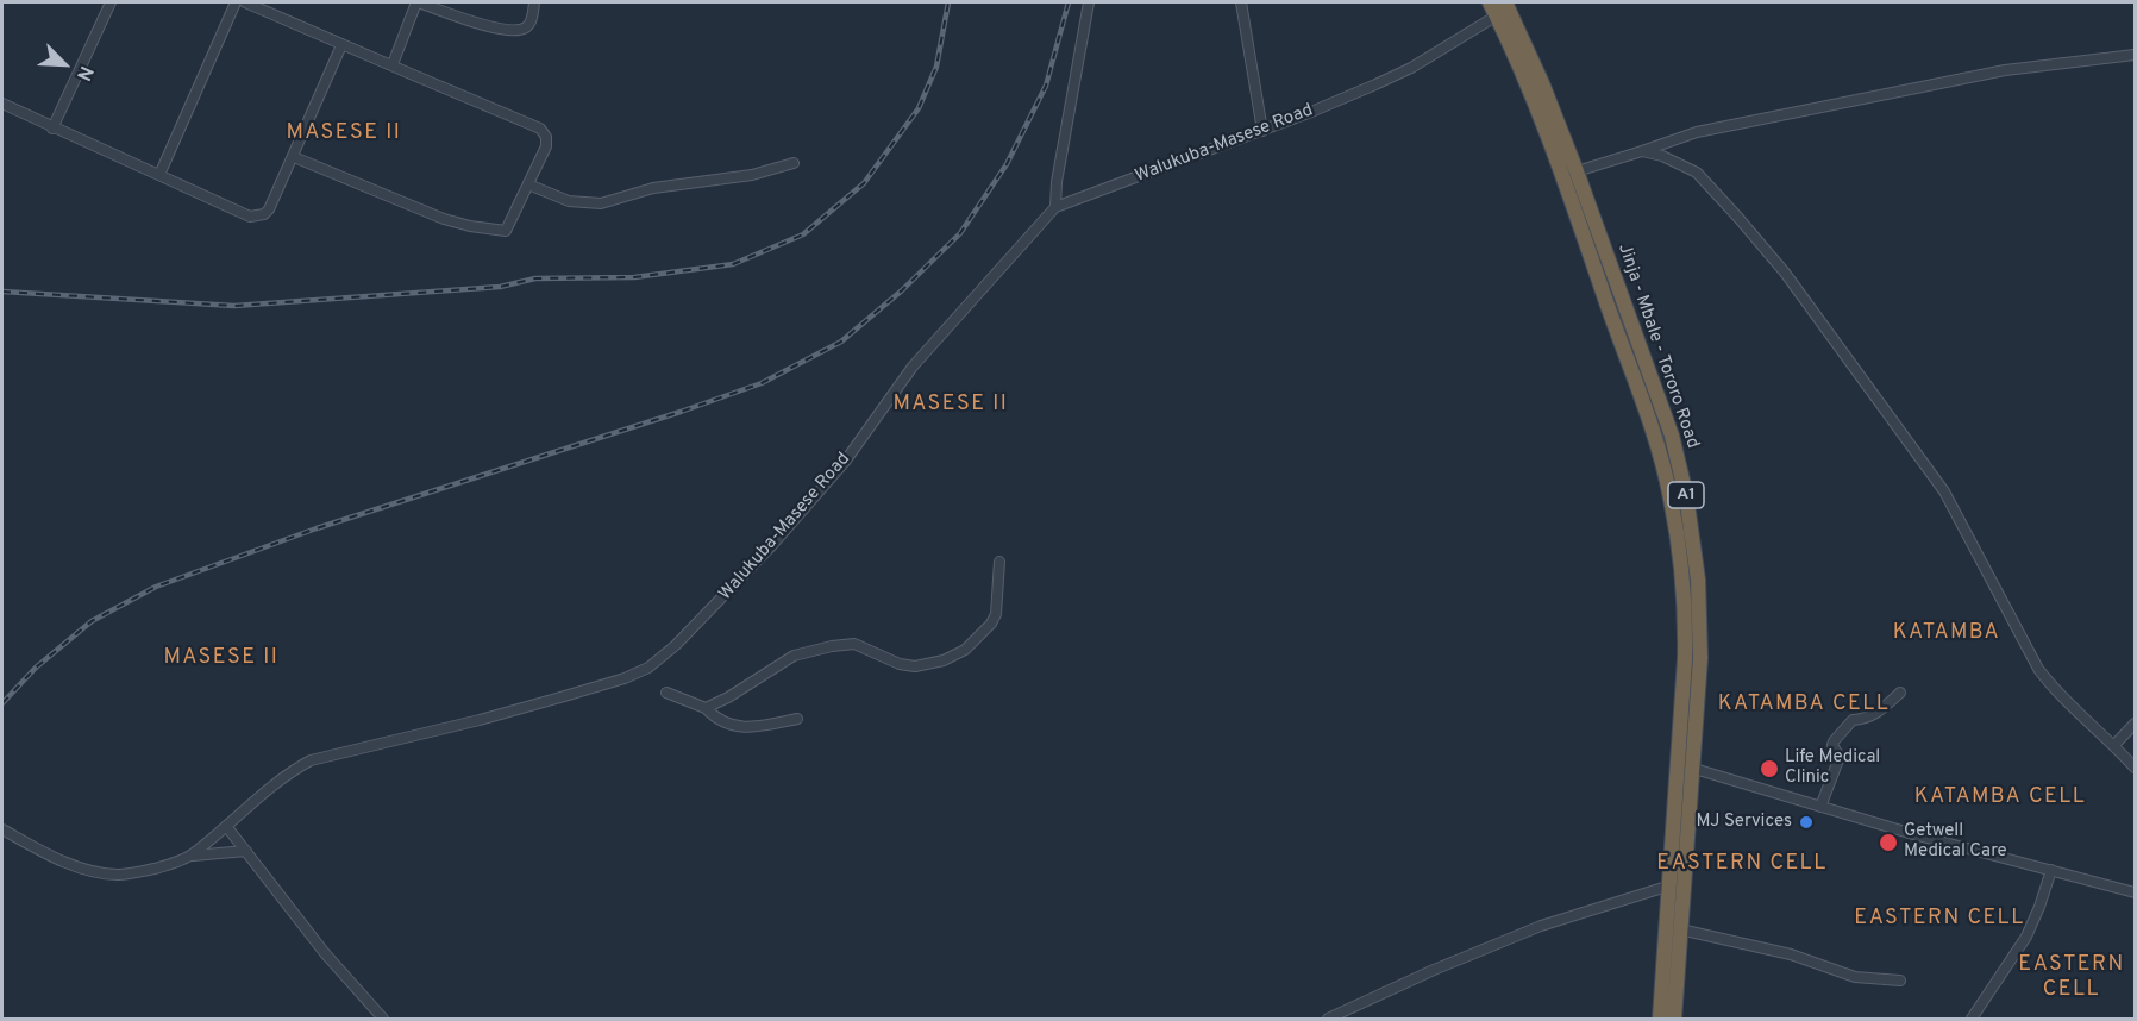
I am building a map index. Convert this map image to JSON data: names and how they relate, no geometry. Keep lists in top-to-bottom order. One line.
{"streets":{"highway":["Jinja - Mbale - Tororo Road","A1"],"street":["Walukuba-Masese Road"]},"crossings":[["Walukuba-Masese Road","Jinja - Mbale - Tororo Road"]],"districts":["MASESE II","MASESE II","KATAMBA","MASESE II","KATAMBA CELL","KATAMBA CELL","EASTERN CELL","EASTERN CELL","EASTERN CELL"],"places":["Life Medical Clinic","MJ Services","Getwell Medical Care"],"north":"bottom right"}
